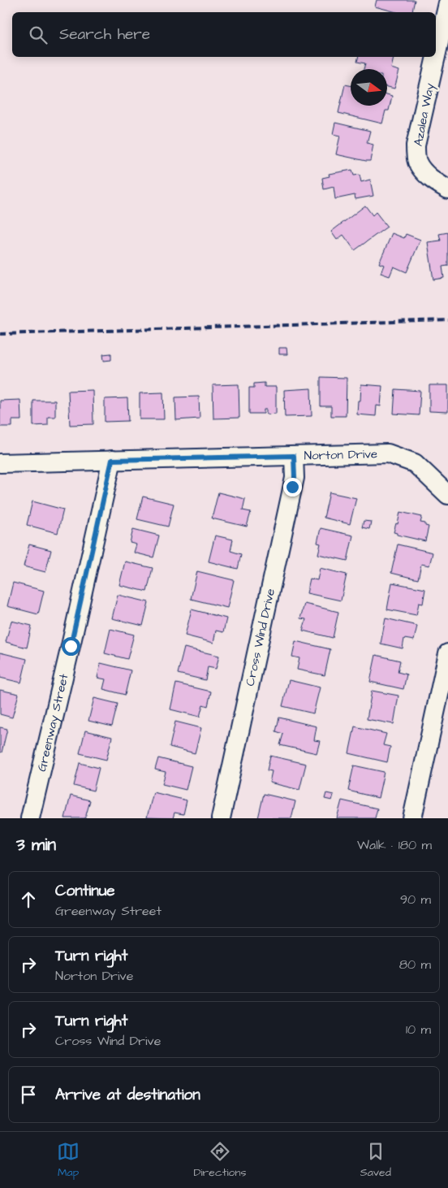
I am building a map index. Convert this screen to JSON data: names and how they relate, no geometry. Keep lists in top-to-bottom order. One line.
{"streets":{"street":["Azalea Way","Norton Drive","Cross Wind Drive","Greenway Street"]},"crossings":[["Norton Drive","Cross Wind Drive"],["Norton Drive","Greenway Street"]],"north":"right","page":{"search":"Search here","heading":["3 min","Walk · 180 m"],"list":[["Continue","Greenway Street","90 m"],["Turn right","Norton Drive","80 m"],["Turn right","Cross Wind Drive","10 m"],"Arrive at destination"],"nav":["Map","Directions","Saved"]}}
